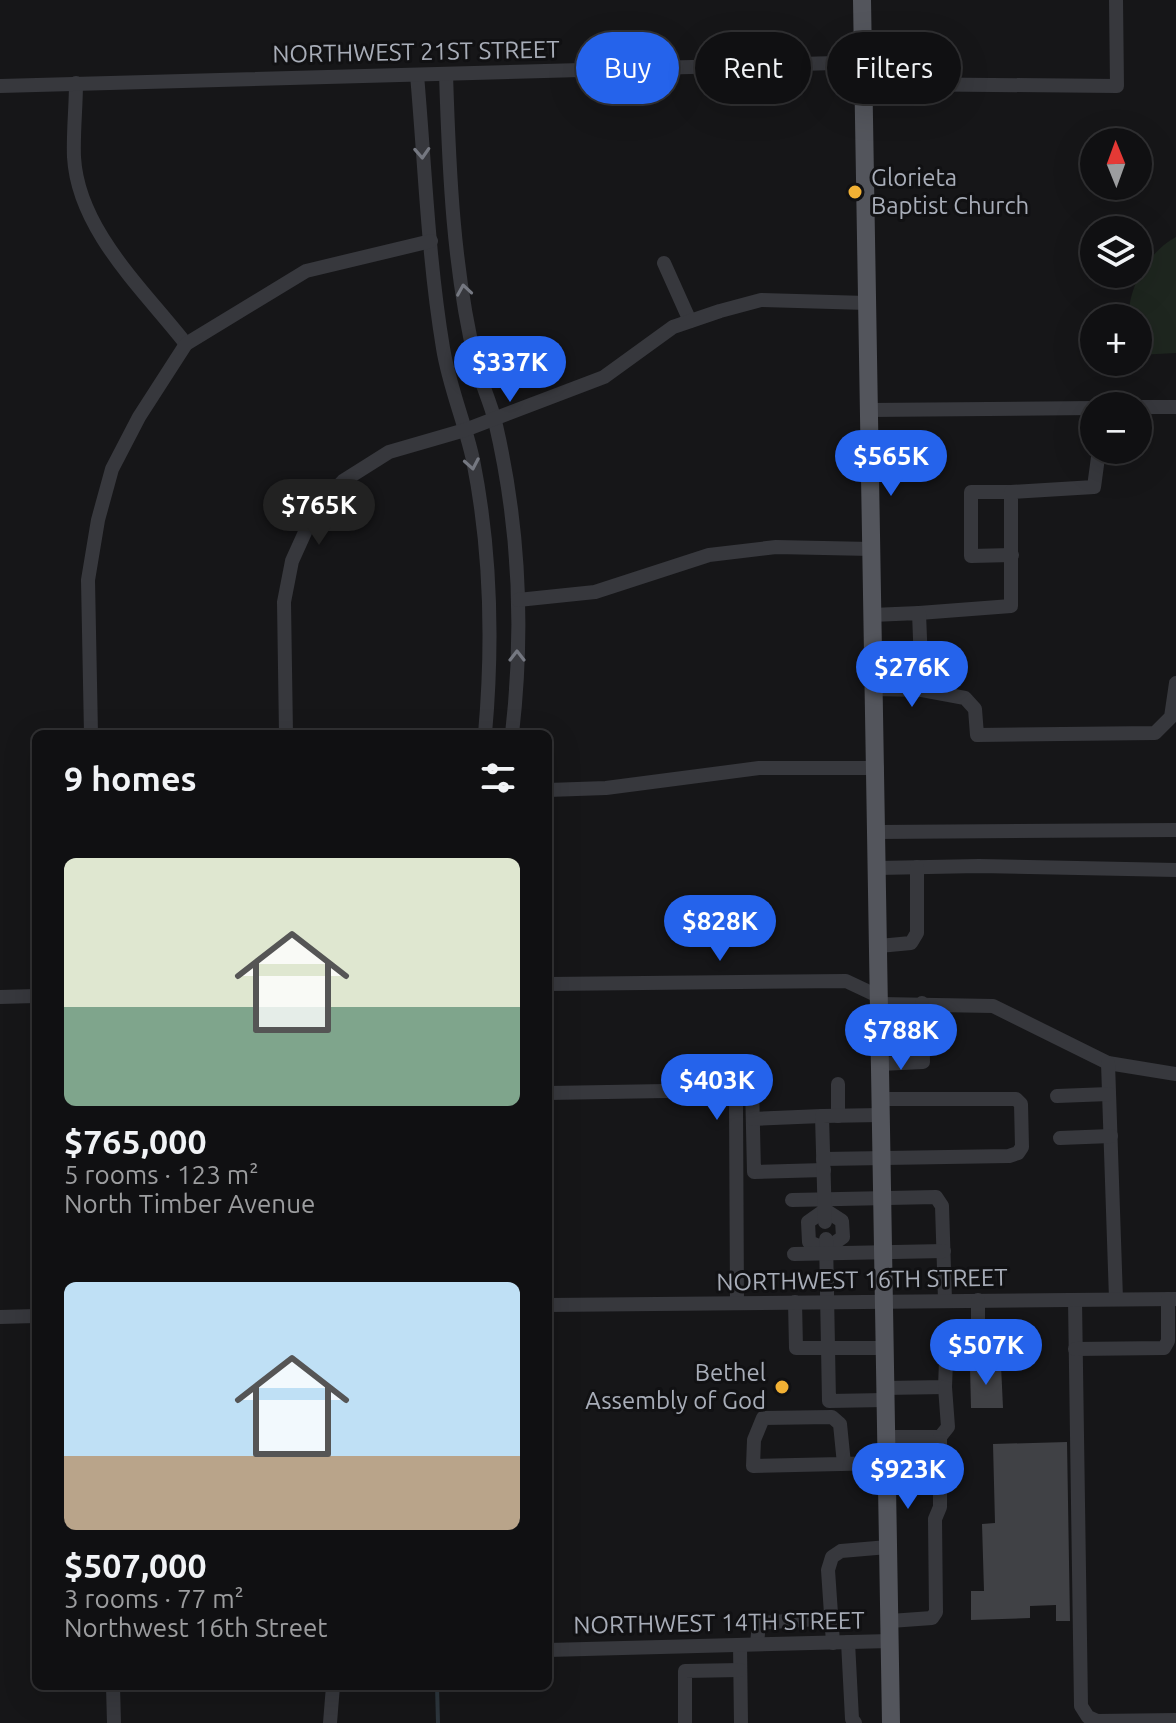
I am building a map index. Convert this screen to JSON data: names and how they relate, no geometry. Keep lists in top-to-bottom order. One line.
{"streets":{"street":["NORTHWEST 21ST STREET","NORTHWEST 16TH STREET","NORTHWEST 14TH STREET"]},"places":["Glorieta Baptist Church","Bethel Assembly of God"],"north":"top","page":{"chip":["Buy","Rent","Filters"],"map_buttons":["+","−"],"price":["$337K","$565K","$765K","$276K","$828K","$788K","$403K","$507K","$923K"],"heading":"9 homes","list":[{"name":"$765,000","note":"5 rooms · 123 m² · North Timber Avenue"},{"name":"$507,000","note":"3 rooms · 77 m² · Northwest 16th Street"}]}}
